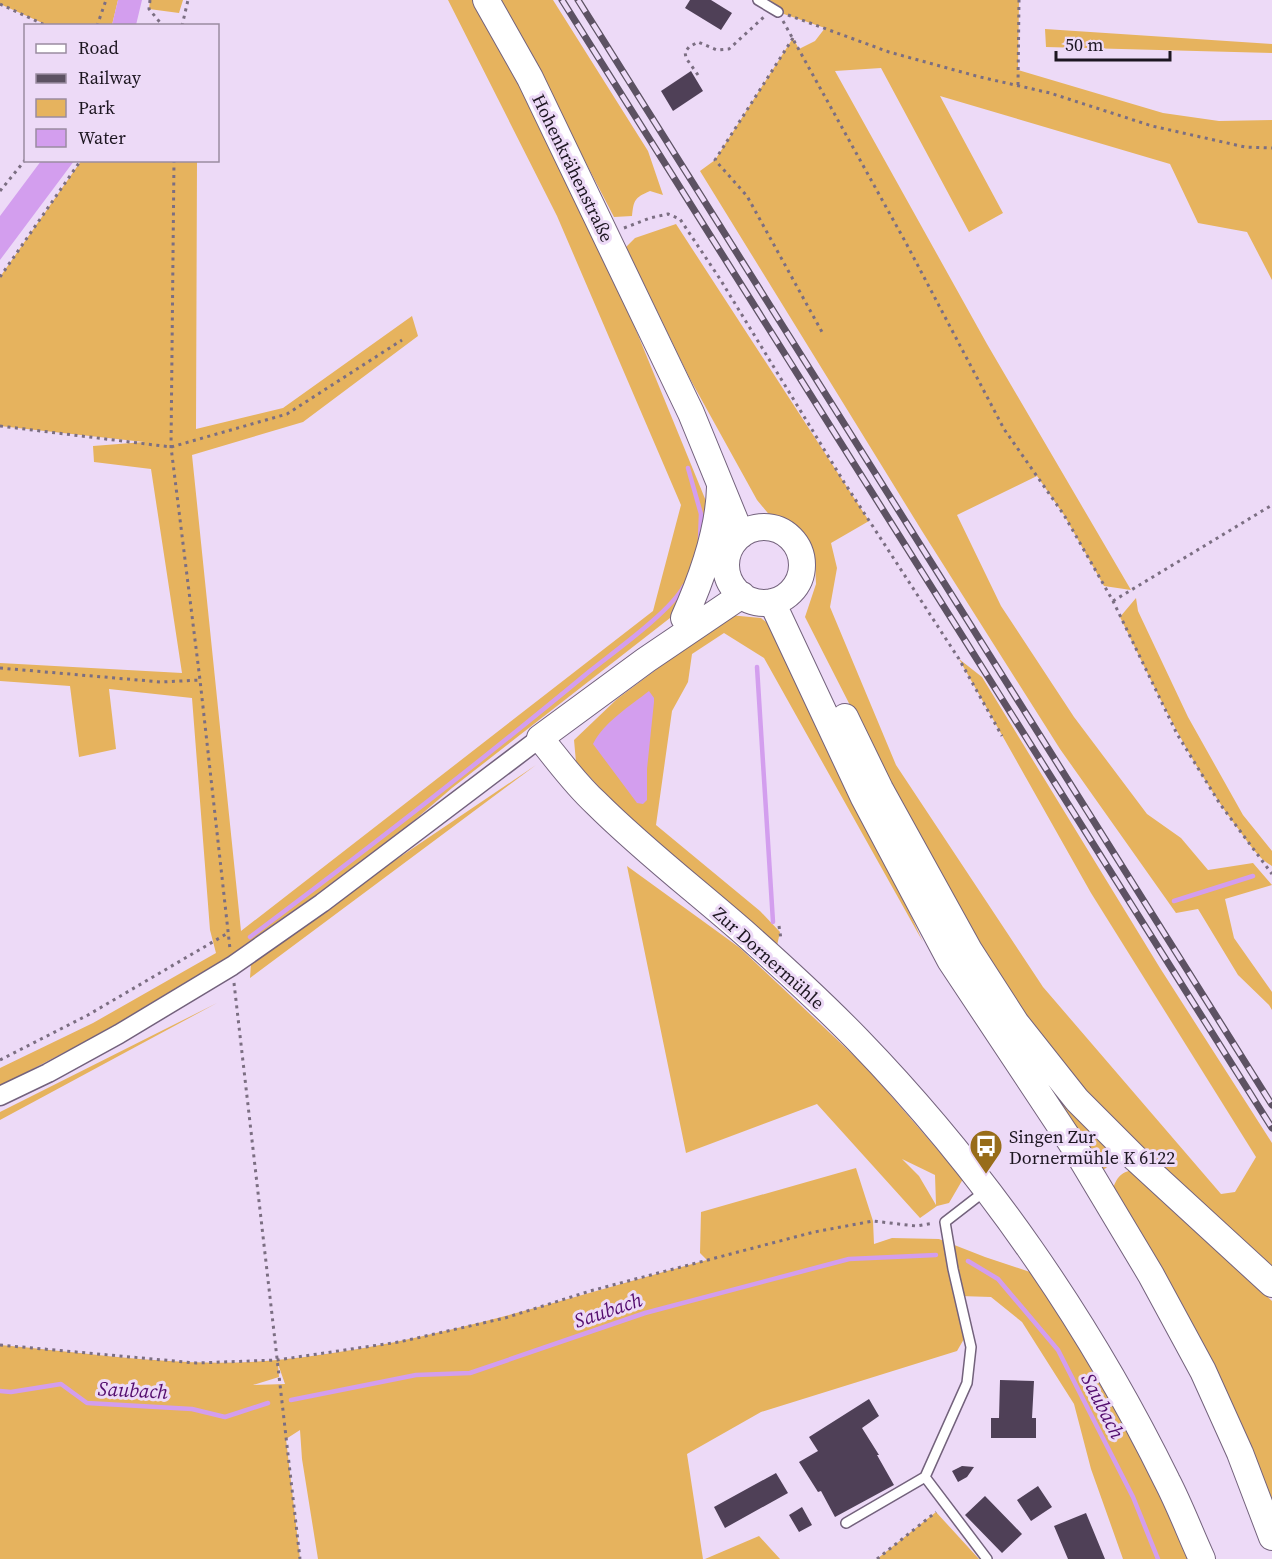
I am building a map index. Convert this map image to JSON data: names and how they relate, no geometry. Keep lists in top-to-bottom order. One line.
{"streets":{"main road":["Hohenkrähenstraße","Zur Dornermühle"]},"water":["Saubach"],"places":{"bus stop":["Singen Zur Dornermühle K 6122"]},"legend":["Road","Railway","Park","Water"],"scale_bar":"50 m"}
